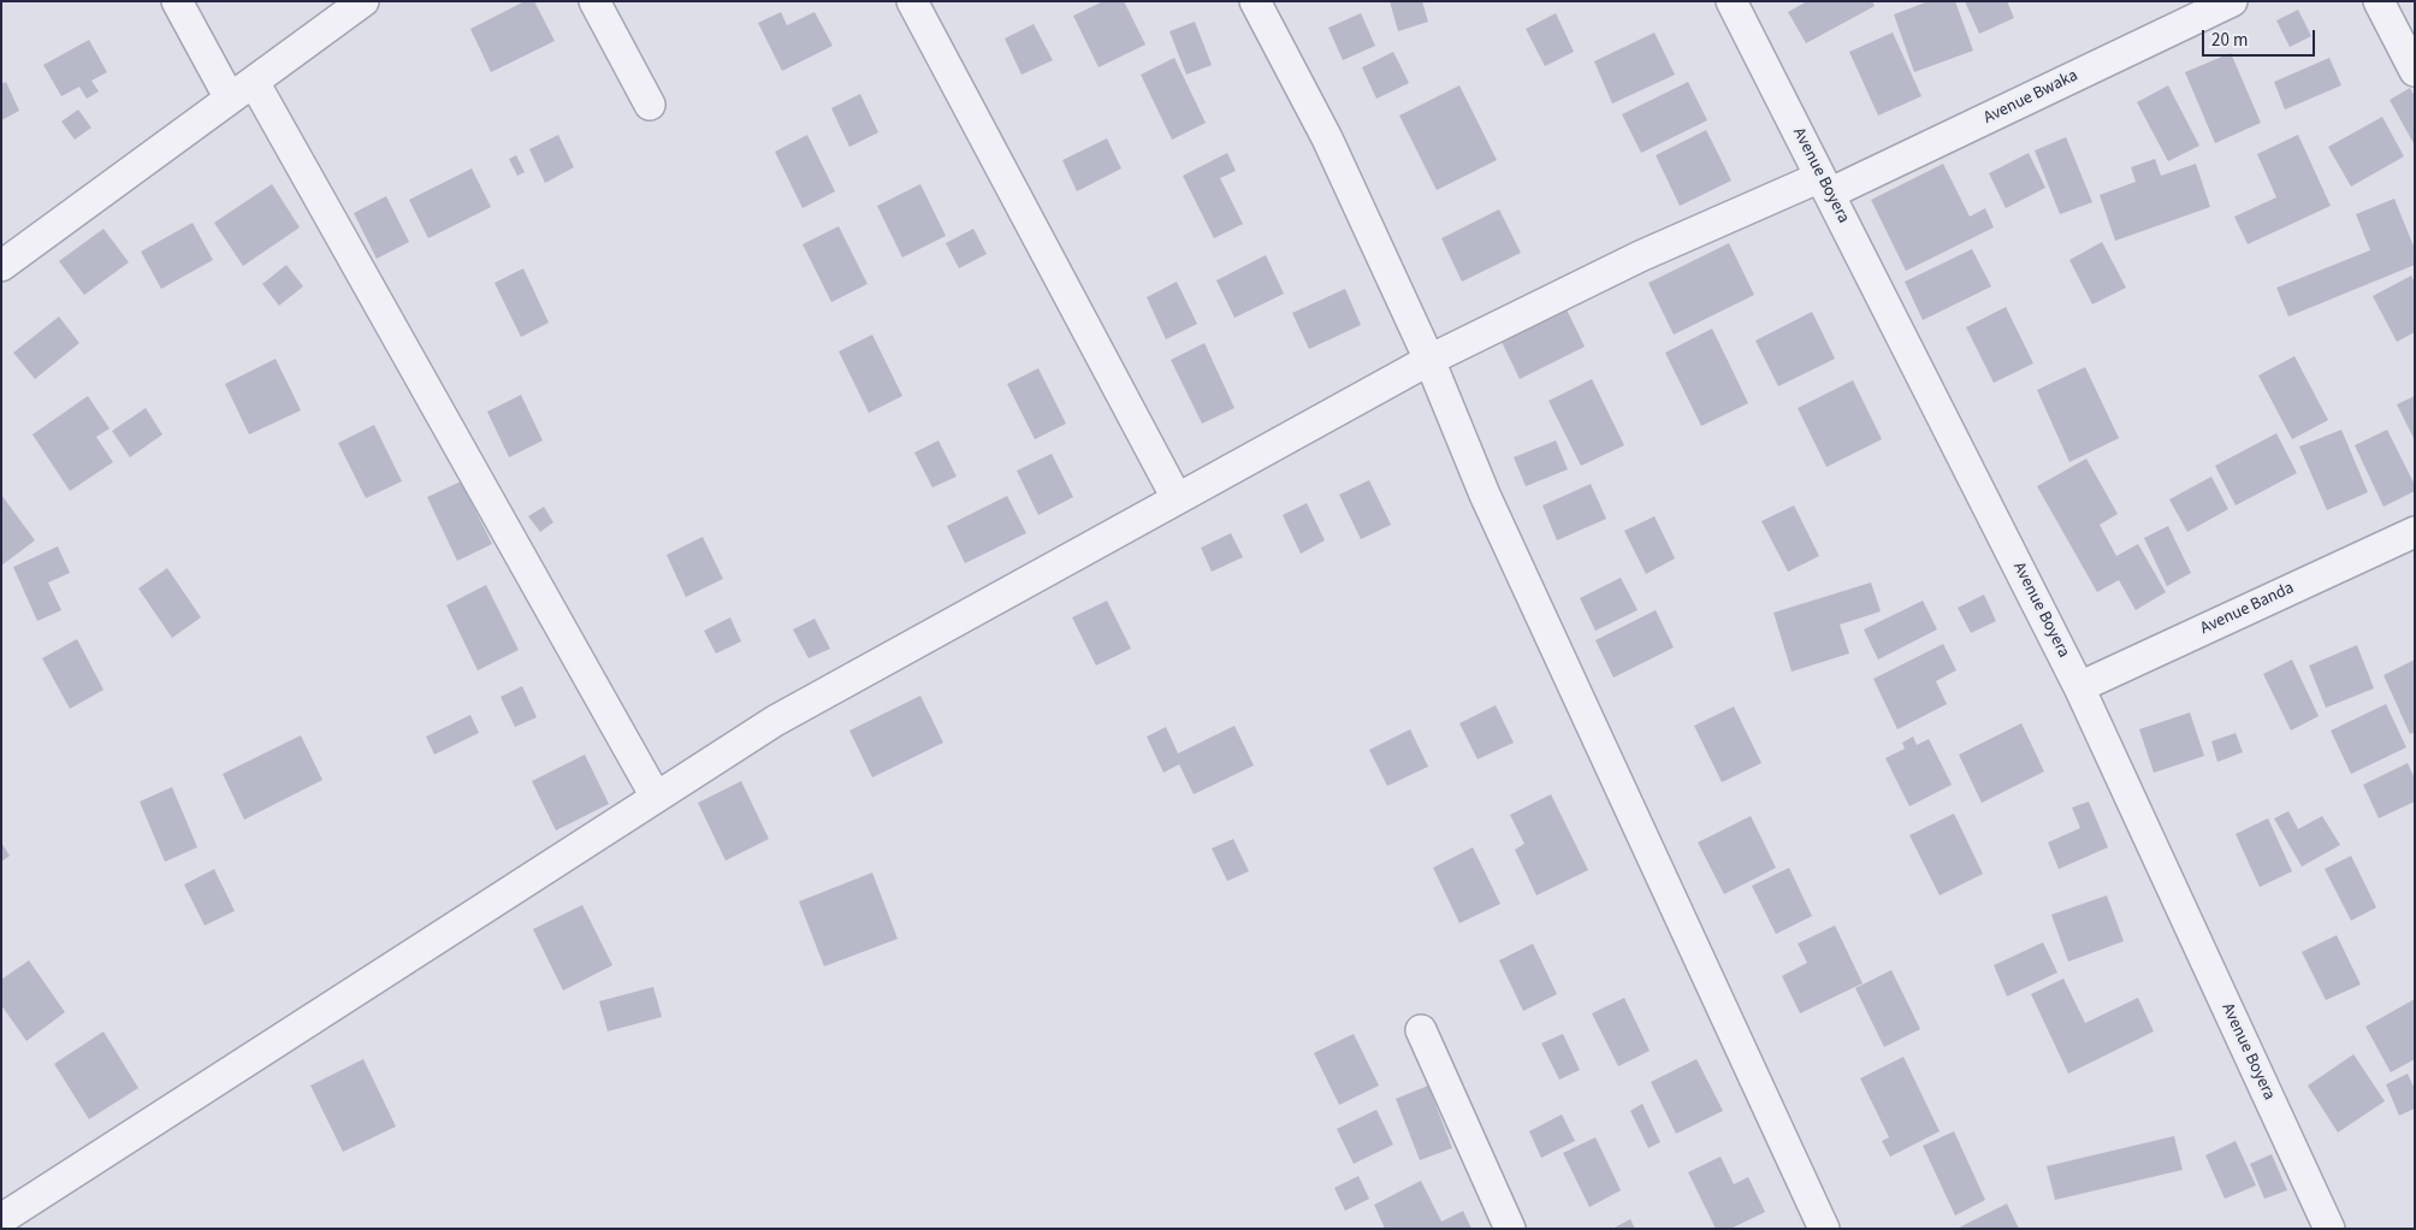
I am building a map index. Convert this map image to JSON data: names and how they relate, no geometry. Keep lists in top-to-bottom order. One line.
{"streets":{"street":["Avenue Bwaka","Avenue Boyera","Avenue Banda"]},"crossings":[["Avenue Bwaka","Avenue Boyera"],["Avenue Boyera","Avenue Banda"]],"scale_bar":"20 m"}
